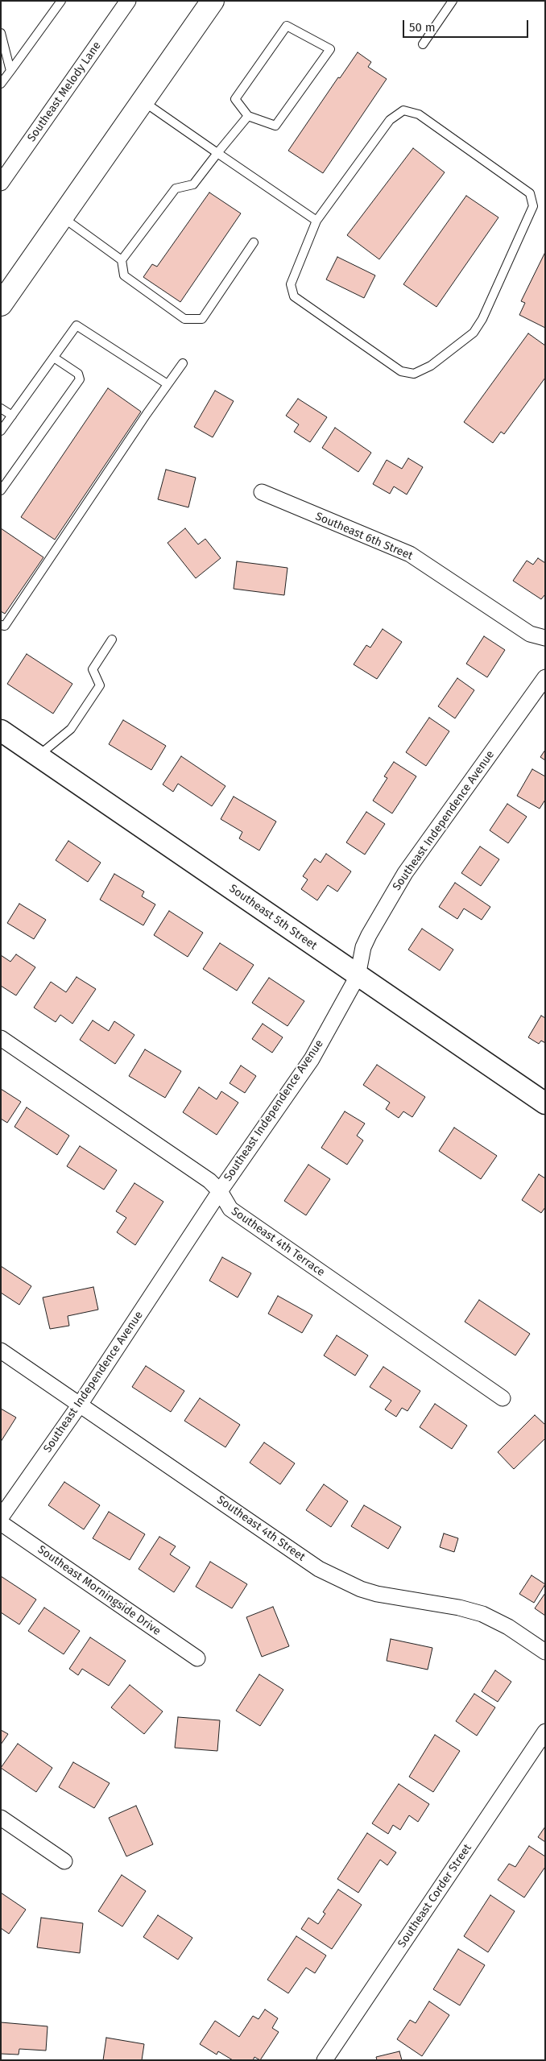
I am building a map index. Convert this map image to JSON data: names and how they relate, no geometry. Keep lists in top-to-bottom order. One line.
{"streets":{"street":["Southeast Melody Lane","Southeast 6th Street","Southeast Independence Avenue","Southeast 5th Street","Southeast 4th Terrace","Southeast 4th Street","Southeast Morningside Drive","Southeast Corder Street"]},"crossings":[["Southeast Independence Avenue","Southeast 5th Street"],["Southeast Independence Avenue","Southeast 4th Terrace"],["Southeast Independence Avenue","Southeast 4th Street"]],"scale_bar":"50 m"}
